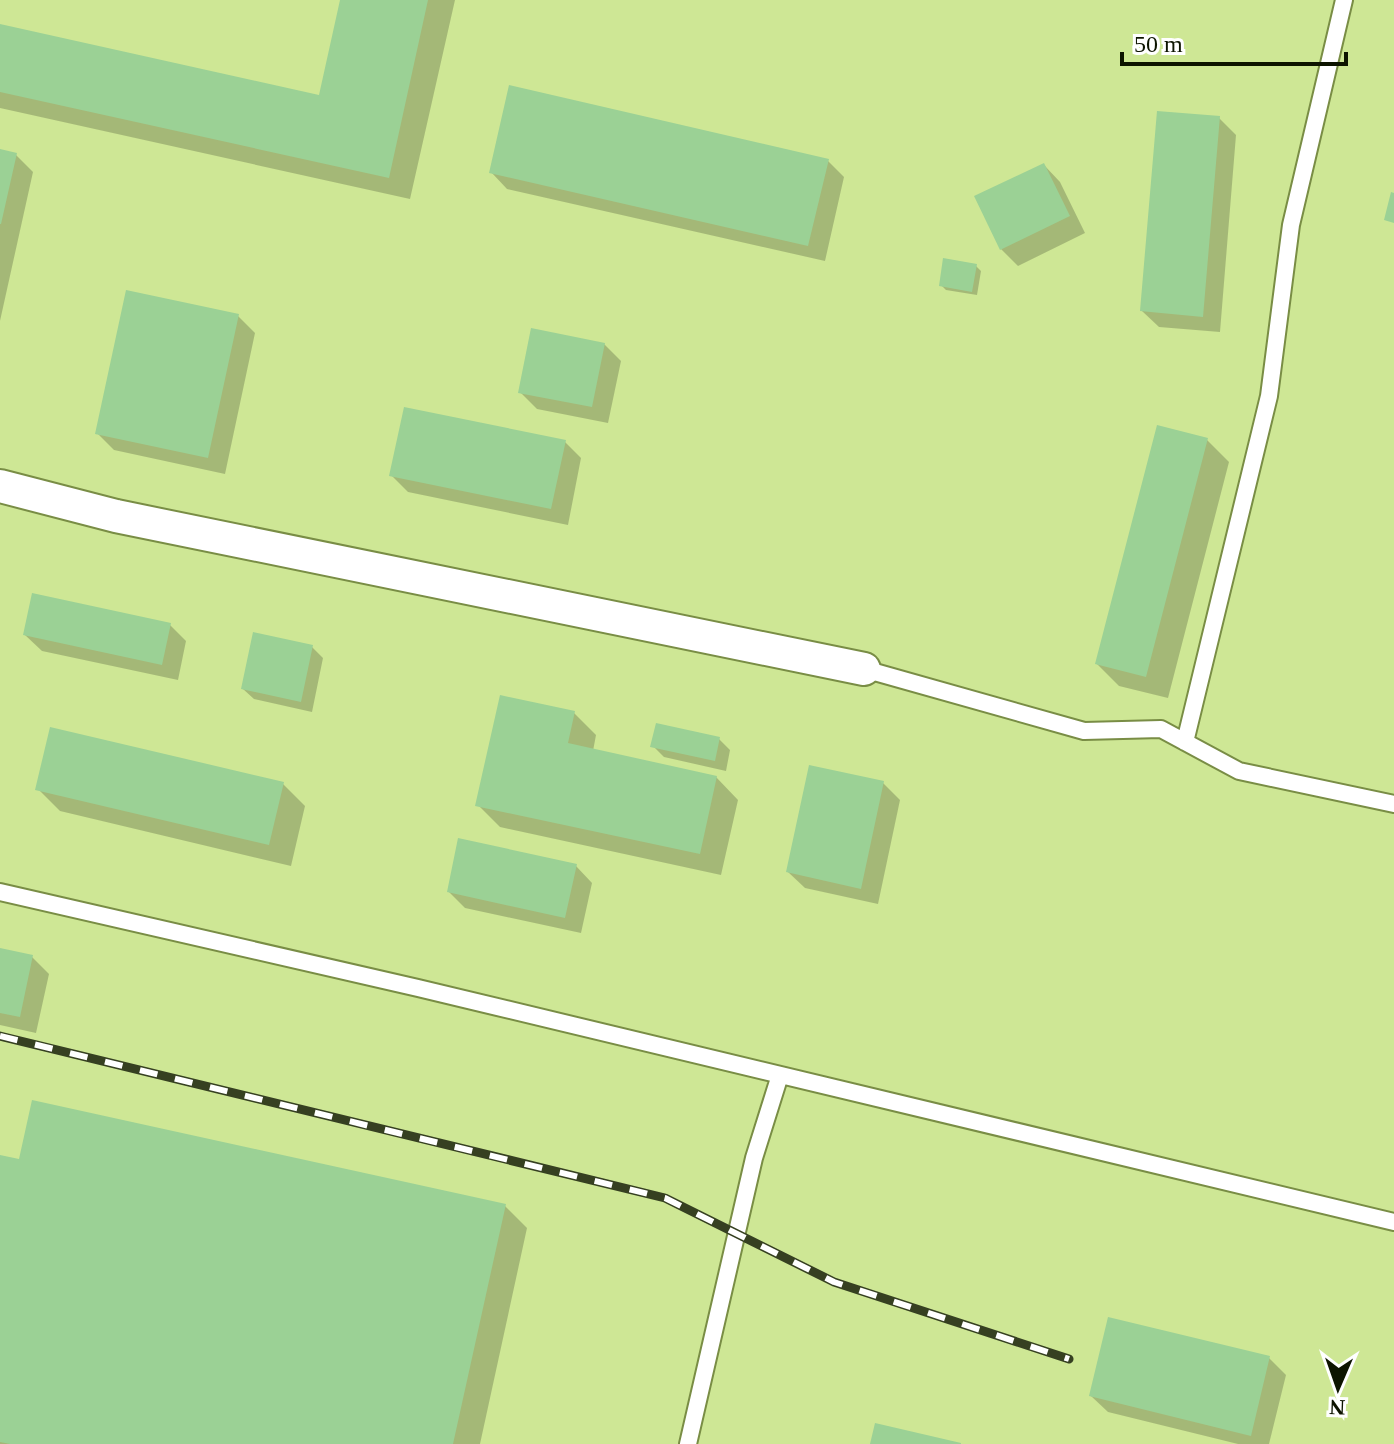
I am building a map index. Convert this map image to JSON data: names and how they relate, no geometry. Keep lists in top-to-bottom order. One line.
{"scale_bar":"50 m","north":"bottom"}
